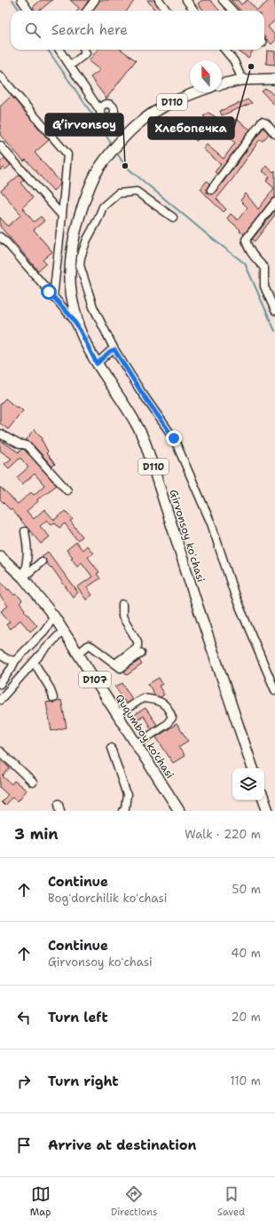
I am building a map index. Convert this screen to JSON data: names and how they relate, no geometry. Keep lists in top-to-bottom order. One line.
{"streets":{"main road":["D110","Girvonsoy koʻchasi","D107","Ququmboy ko'chasi"]},"places":["Хлебопечка","G‘irvonsoy"],"north":"top","page":{"search":"Search here","heading":["3 min","Walk · 220 m"],"list":[["Continue","Bogʻdorchilik koʻchasi","50 m"],["Continue","Girvonsoy koʻchasi","40 m"],["Turn left","20 m"],["Turn right","110 m"],"Arrive at destination"],"nav":["Map","Directions","Saved"]}}
